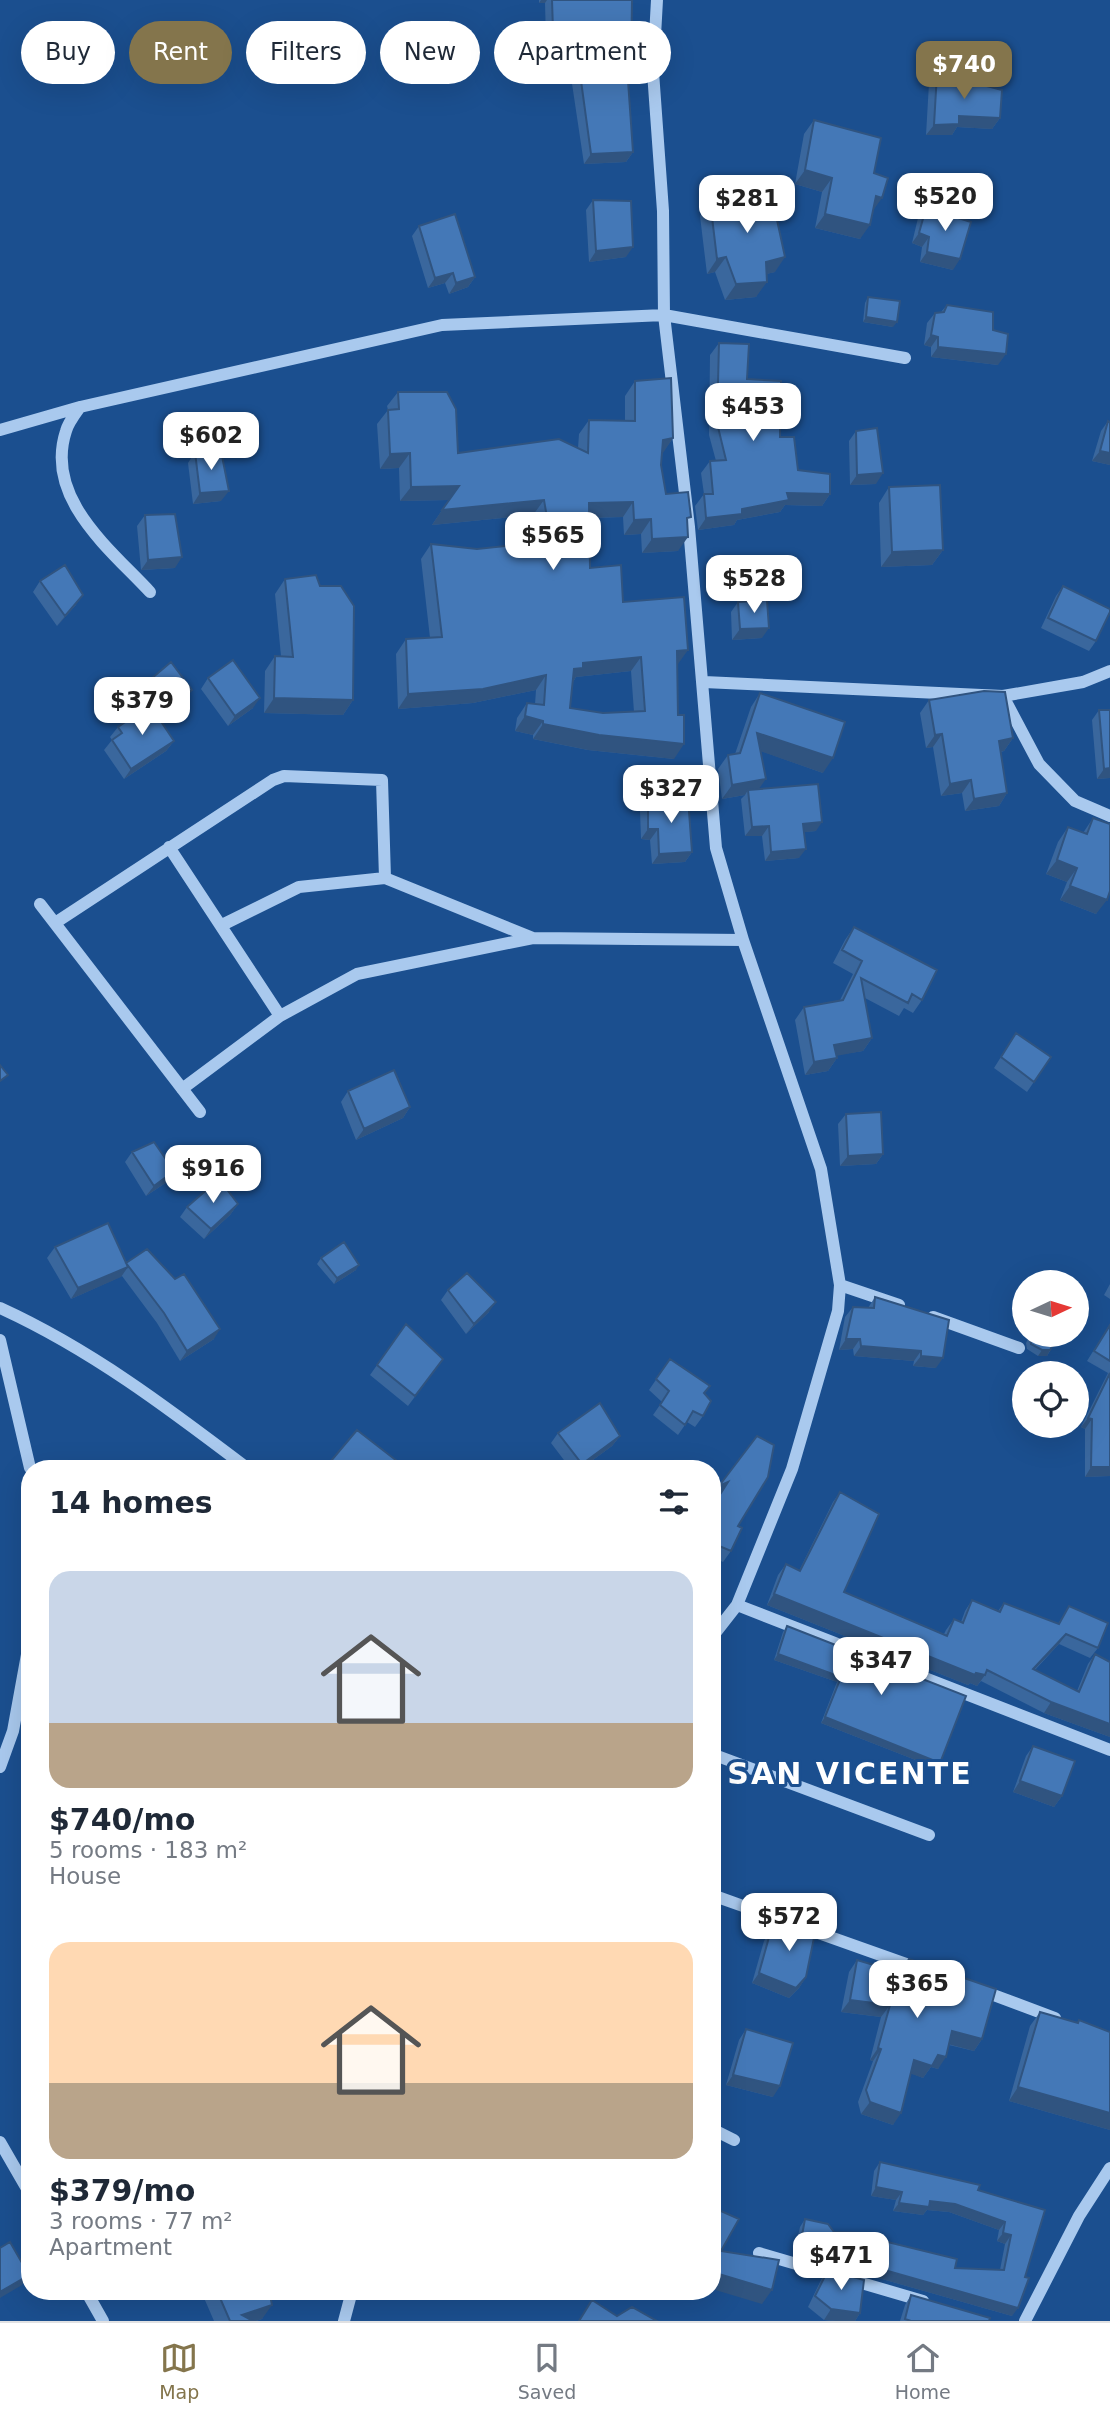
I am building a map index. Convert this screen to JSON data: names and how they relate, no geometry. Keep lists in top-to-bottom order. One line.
{"districts":["SAN VICENTE"],"north":"right","page":{"chip":["Buy","Rent","Filters","New","Apartment"],"price":["$740","$520","$281","$453","$602","$565","$528","$379","$327","$916","$347","$572","$365","$471"],"heading":"14 homes","list":[{"name":"$740/mo","note":"5 rooms · 183 m² · House"},{"name":"$379/mo","note":"3 rooms · 77 m² · Apartment"}],"tabs":["Map","Saved","Home"]}}
